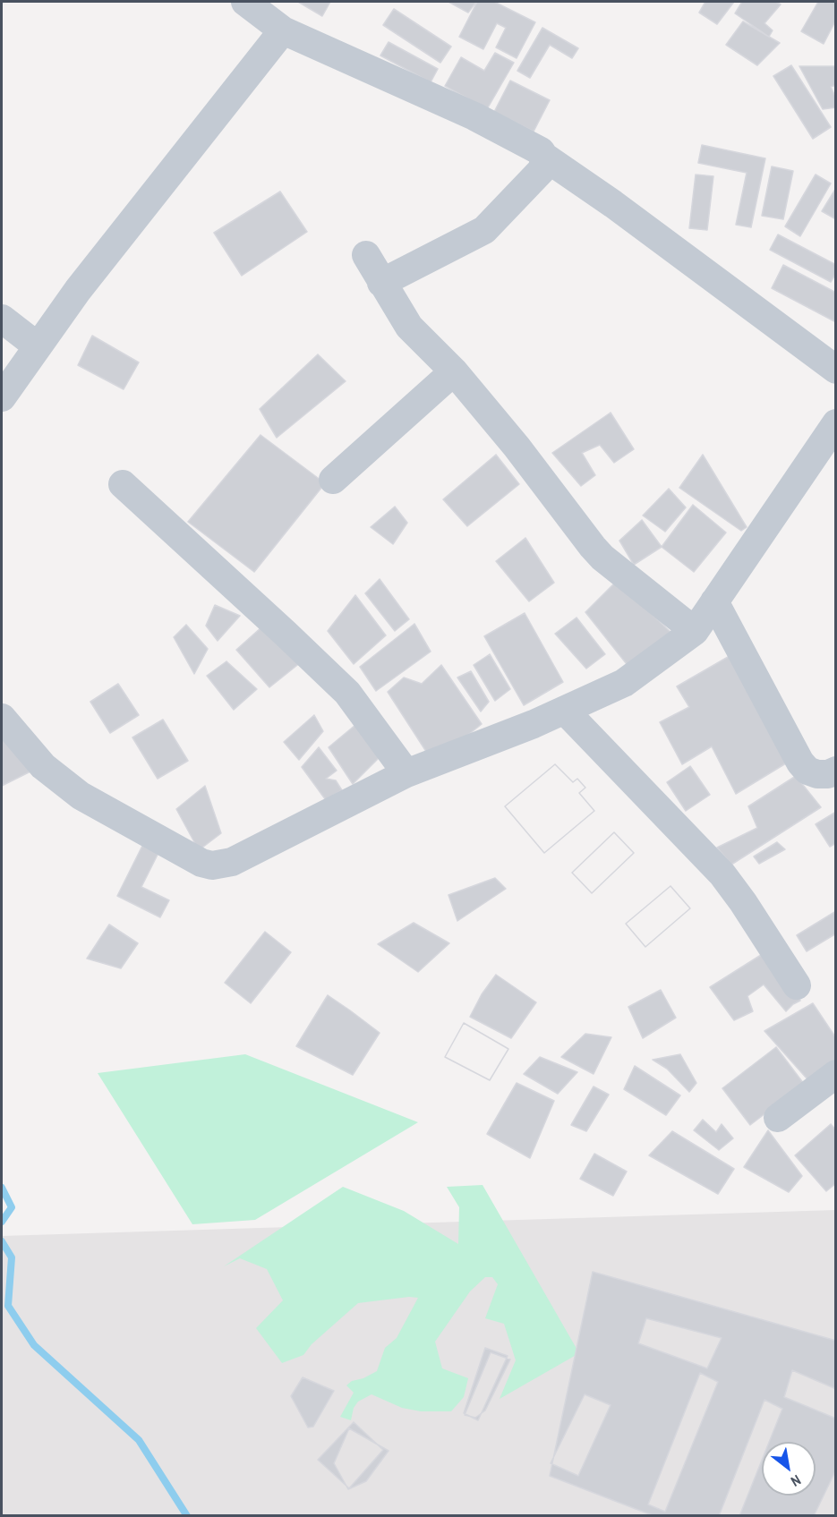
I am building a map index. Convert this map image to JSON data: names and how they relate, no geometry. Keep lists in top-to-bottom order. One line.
{"north":"bottom right"}
